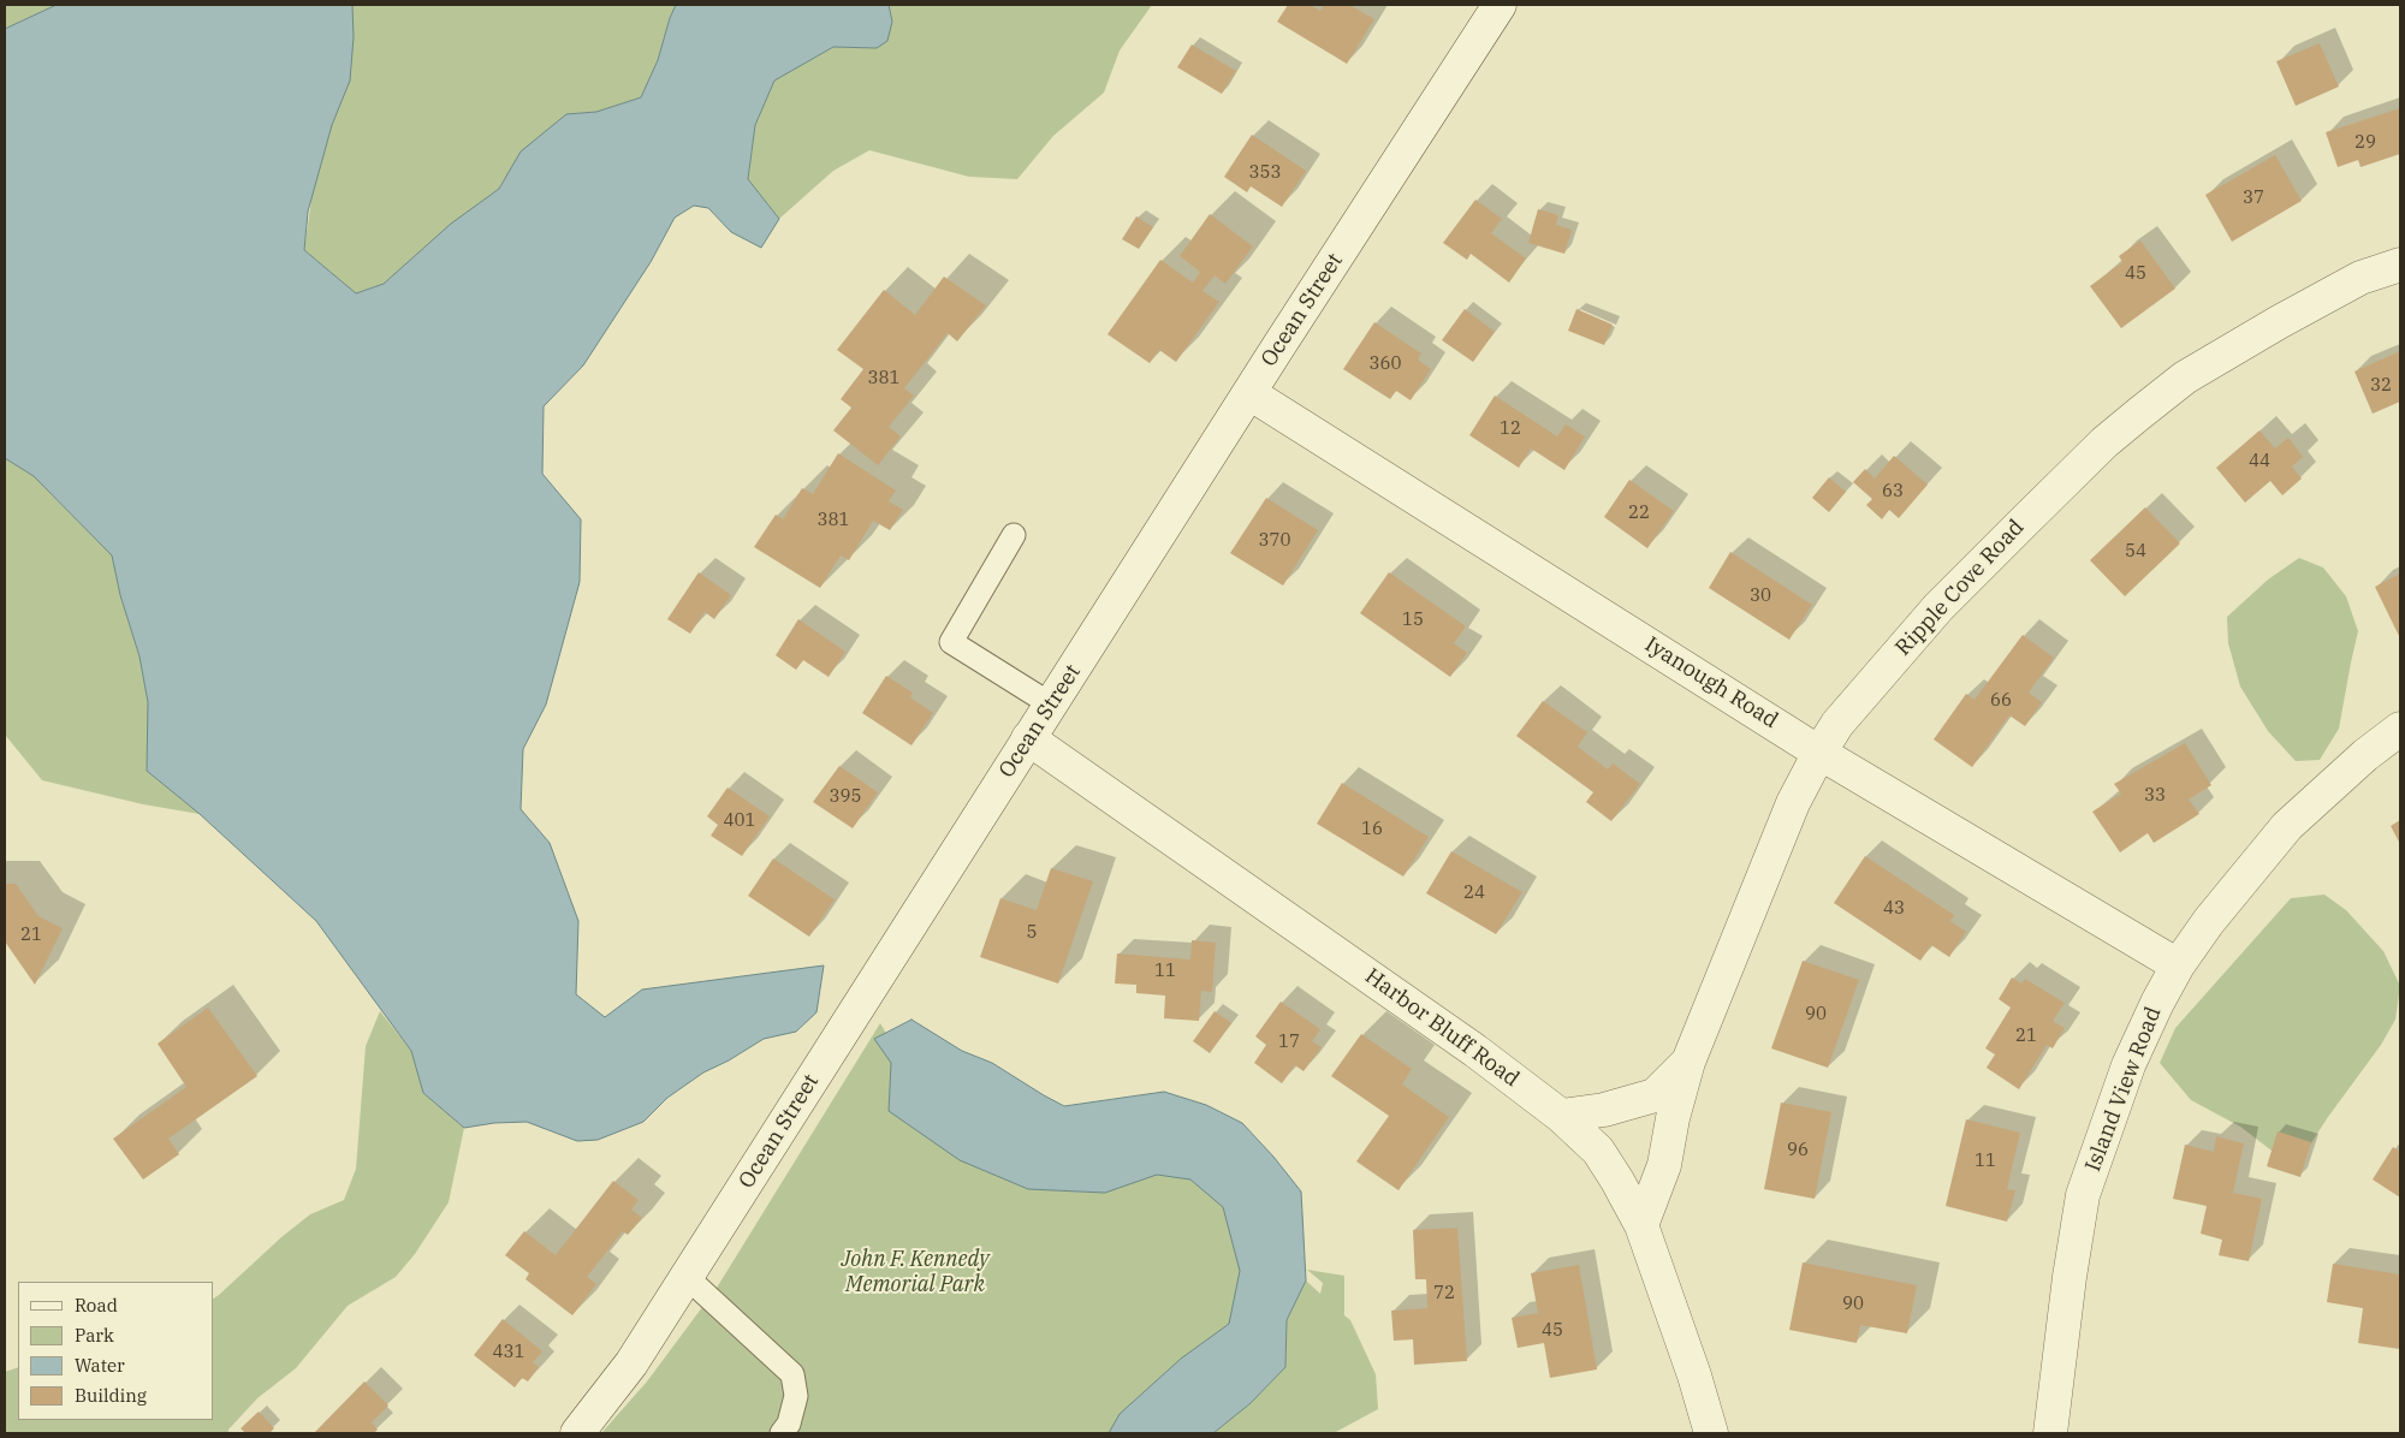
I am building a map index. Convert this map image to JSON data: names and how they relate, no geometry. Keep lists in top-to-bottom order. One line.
{"streets":{"street":["Ocean Street","Ripple Cove Road","Iyanough Road","Harbor Bluff Road","Island View Road"]},"crossings":[["Ocean Street","Iyanough Road"],["Ocean Street","Harbor Bluff Road"],["Ripple Cove Road","Iyanough Road"],["Ripple Cove Road","Harbor Bluff Road"],["Iyanough Road","Island View Road"]],"parks":["John F. Kennedy Memorial Park"],"house_numbers":["29","353","37","45","360","381","32","12","44","63","22","381","370","54","30","15","66","33","395","401","16","24","43","5","21","11","90","21","17","96","11","72","90","45","431"],"legend":["Road","Park","Water","Building"]}
